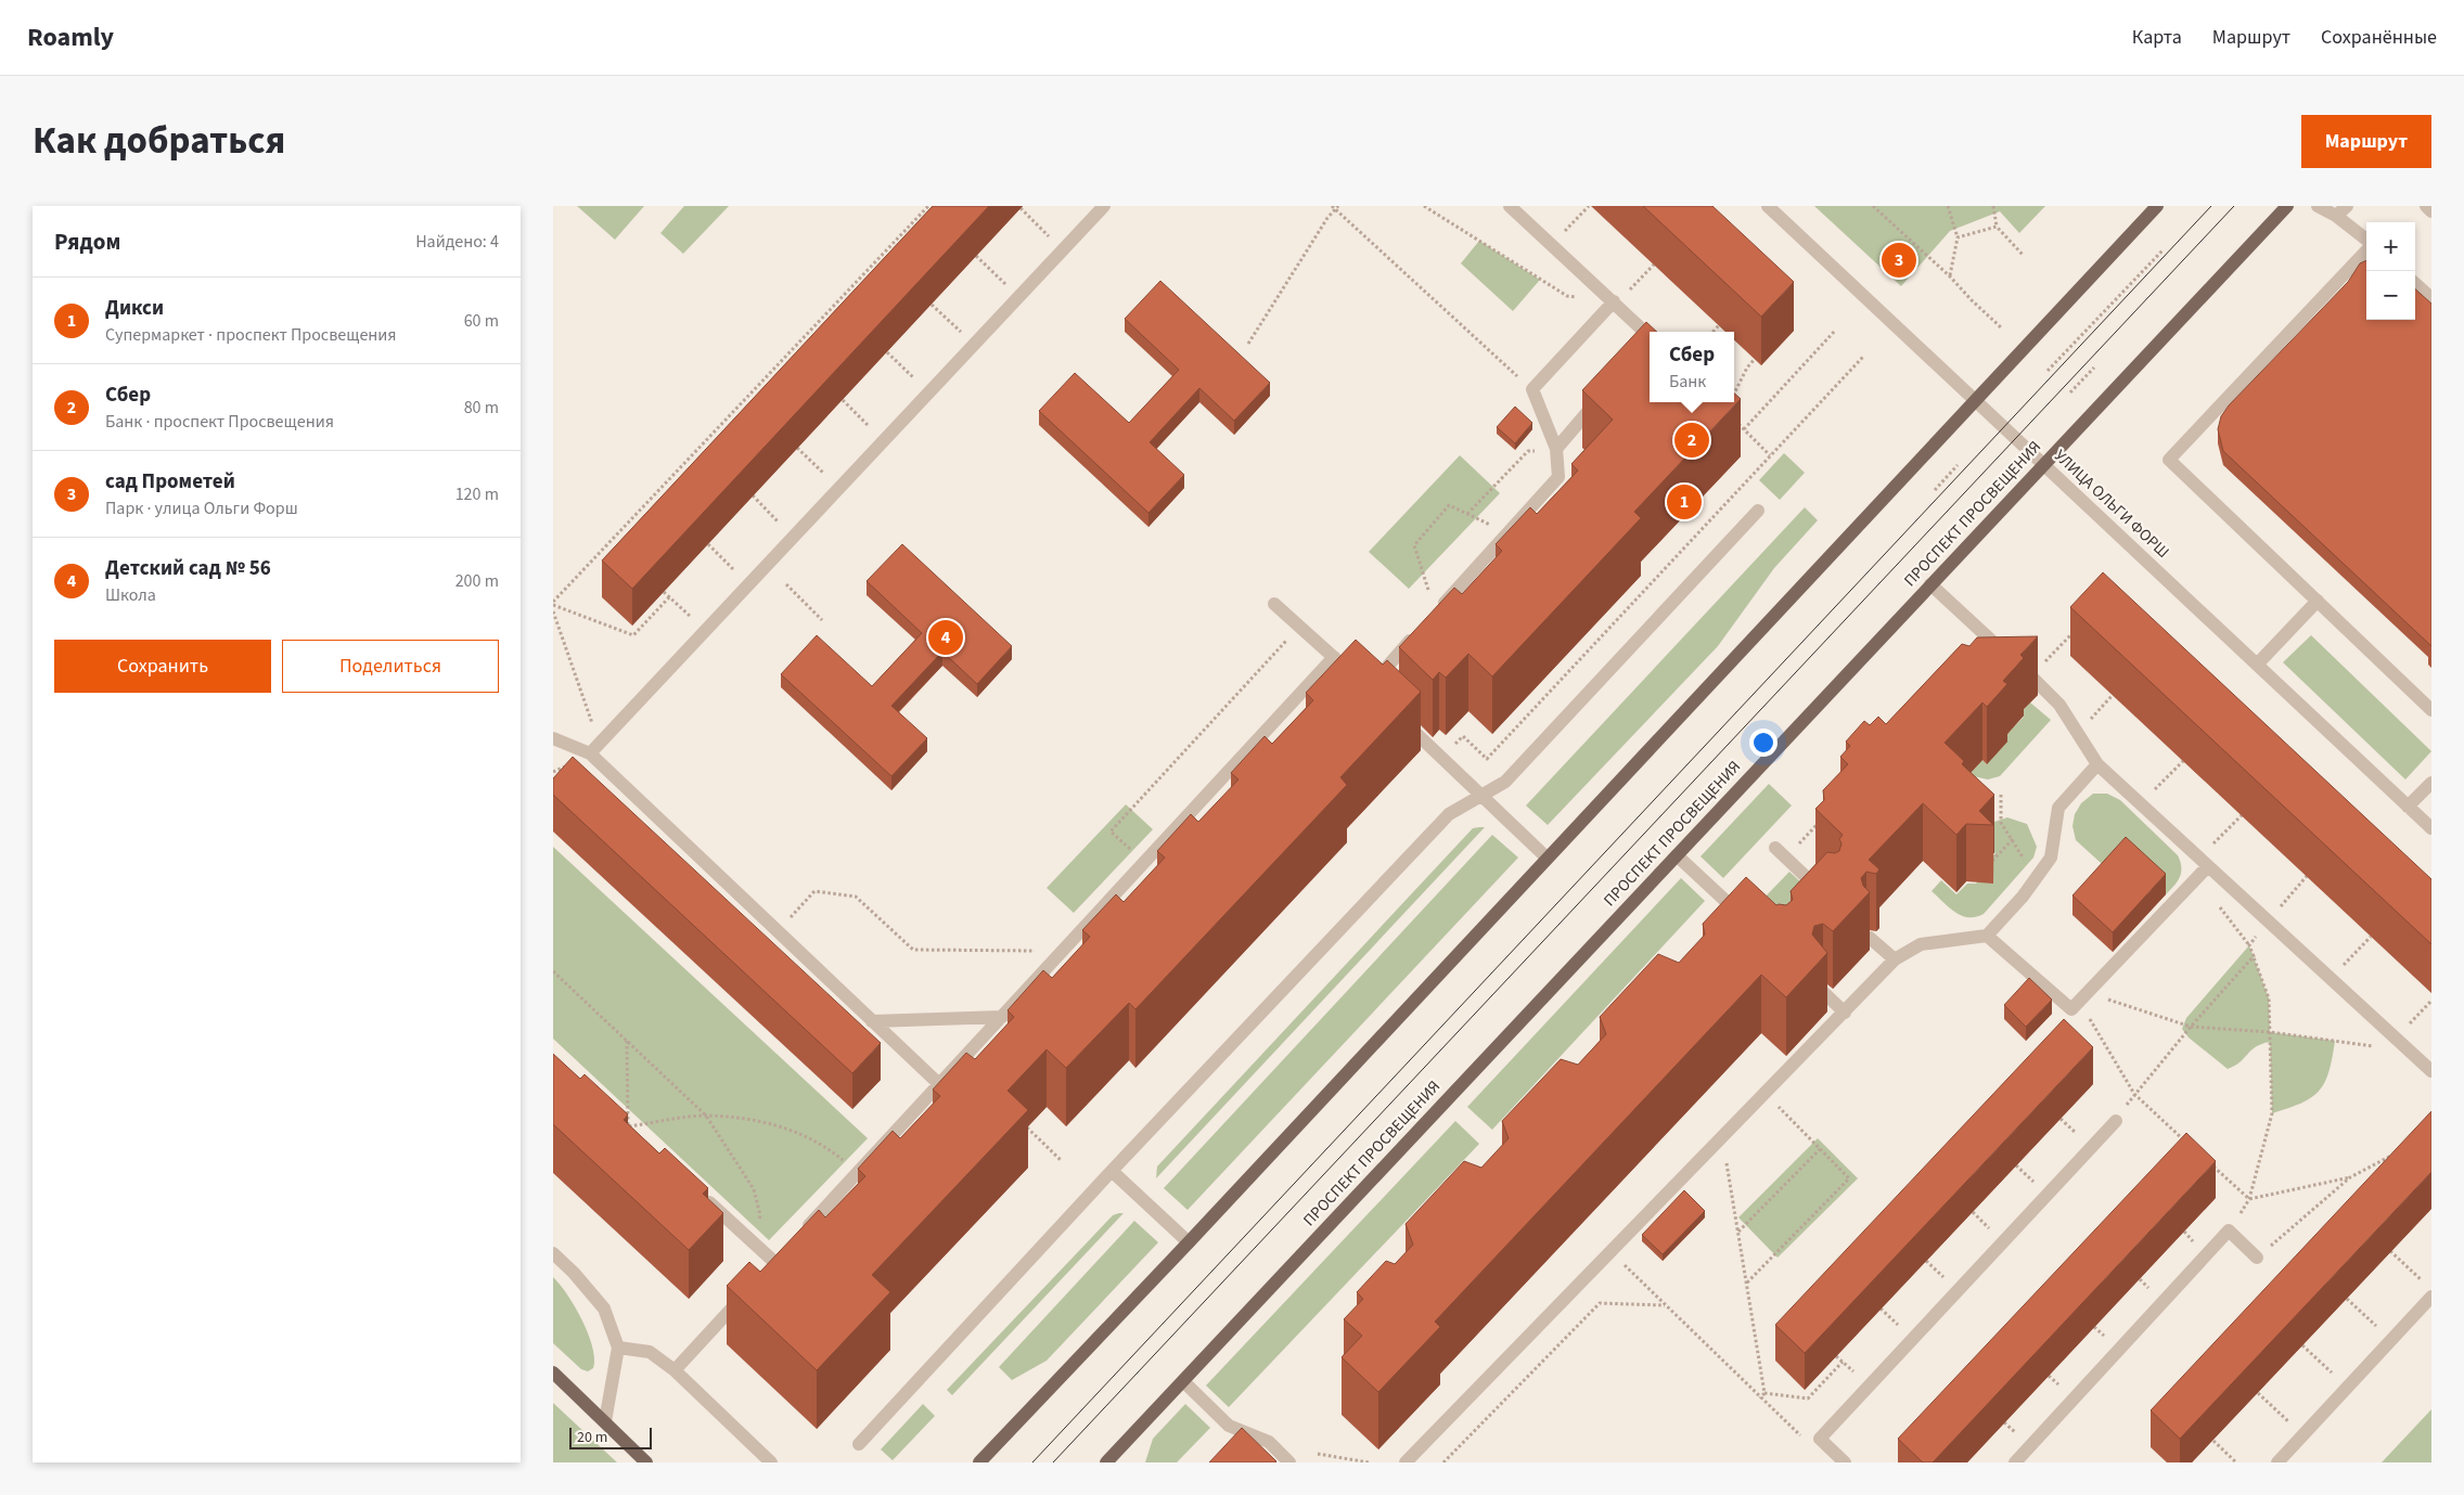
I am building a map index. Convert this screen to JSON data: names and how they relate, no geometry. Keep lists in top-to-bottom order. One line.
{"streets":{"main road":["ПРОСПЕКТ ПРОСВЕЩЕНИЯ"],"street":["УЛИЦА ОЛЬГИ ФОРШ"]},"crossings":[["УЛИЦА ОЛЬГИ ФОРШ","ПРОСПЕКТ ПРОСВЕЩЕНИЯ"]],"scale_bar":"20 m","page":{"header":"Roamly","nav":["Карта","Маршрут","Сохранённые"],"title":"Как добраться","buttons":["Маршрут",["Сохранить","Поделиться"]],"heading":["Рядом","Найдено: 4"],"map_buttons":["+","−"],"pins":["3","2","1","4"],"list":[{"mark":"1","name":"Дикси","note":"Супермаркет · проспект Просвещения","value":"60 m"},{"mark":"2","name":"Сбер","note":"Банк · проспект Просвещения","value":"80 m"},{"mark":"3","name":"сад Прометей","note":"Парк · улица Ольги Форш","value":"120 m"},{"mark":"4","name":"Детский сад № 56","note":"Школа","value":"200 m"}],"popup":["Сбер","Банк"],"scale":"20 m"}}
